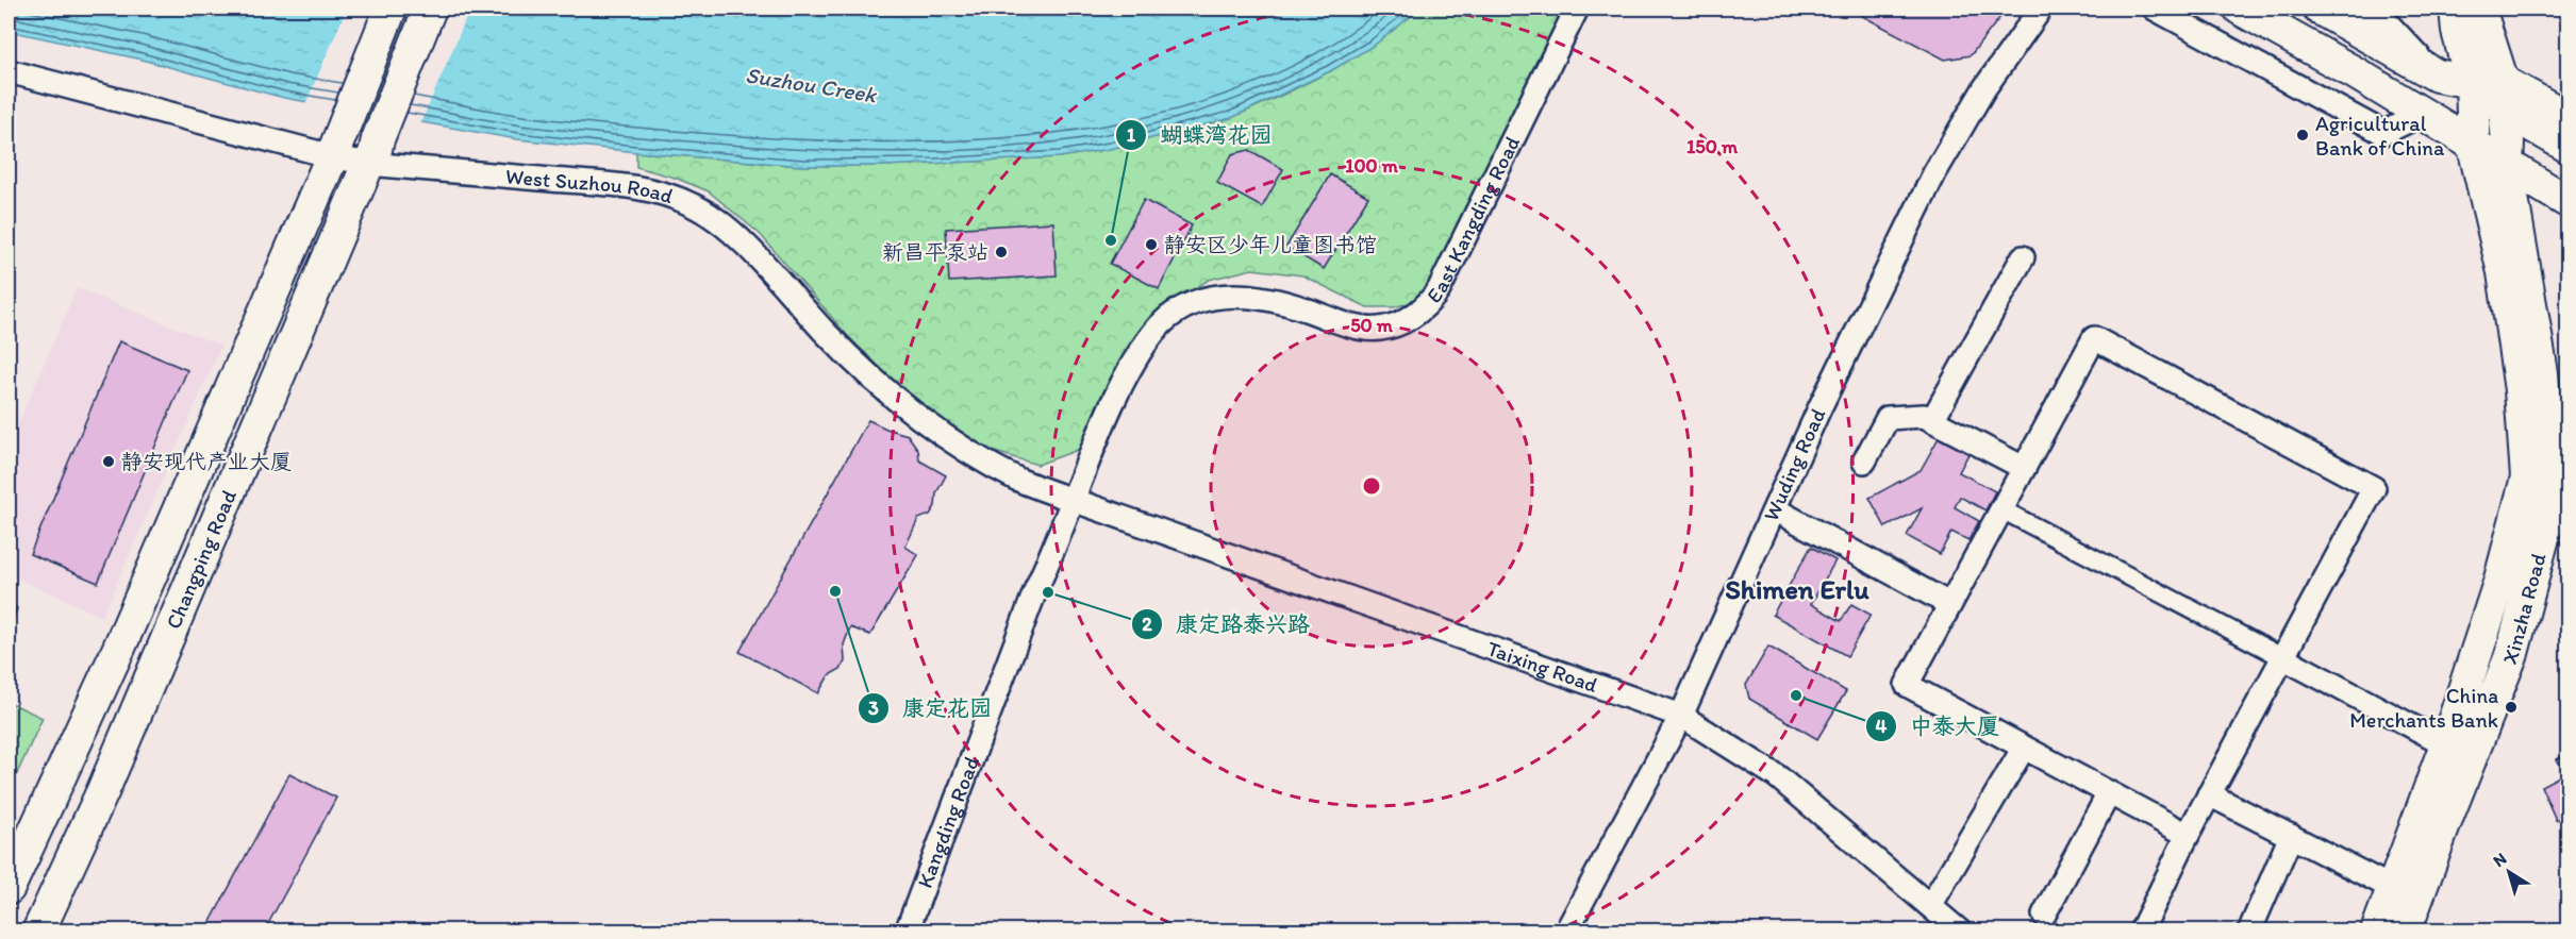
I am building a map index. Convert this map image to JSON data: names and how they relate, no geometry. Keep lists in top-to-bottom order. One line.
{"streets":{"main road":["Changping Road","Xinzha Road"],"street":["West Suzhou Road","East Kangding Road","Wuding Road","Taixing Road","Kangding Road"]},"crossings":[["West Suzhou Road","East Kangding Road"],["West Suzhou Road","Changping Road"],["West Suzhou Road","Taixing Road"],["West Suzhou Road","Kangding Road"],["East Kangding Road","Taixing Road"],["East Kangding Road","Kangding Road"],["Wuding Road","Taixing Road"],["Taixing Road","Kangding Road"]],"districts":["Shimen Erlu"],"water":["Suzhou Creek"],"places":["Agricultural Bank of China","蝴蝶湾花园","静安区少年儿童图书馆","新昌平泵站","静安现代产业大厦","康定花园","康定路泰兴路","中泰大厦","China Merchants Bank"],"north":"top left","rings":["150 m","100 m","50 m"]}
